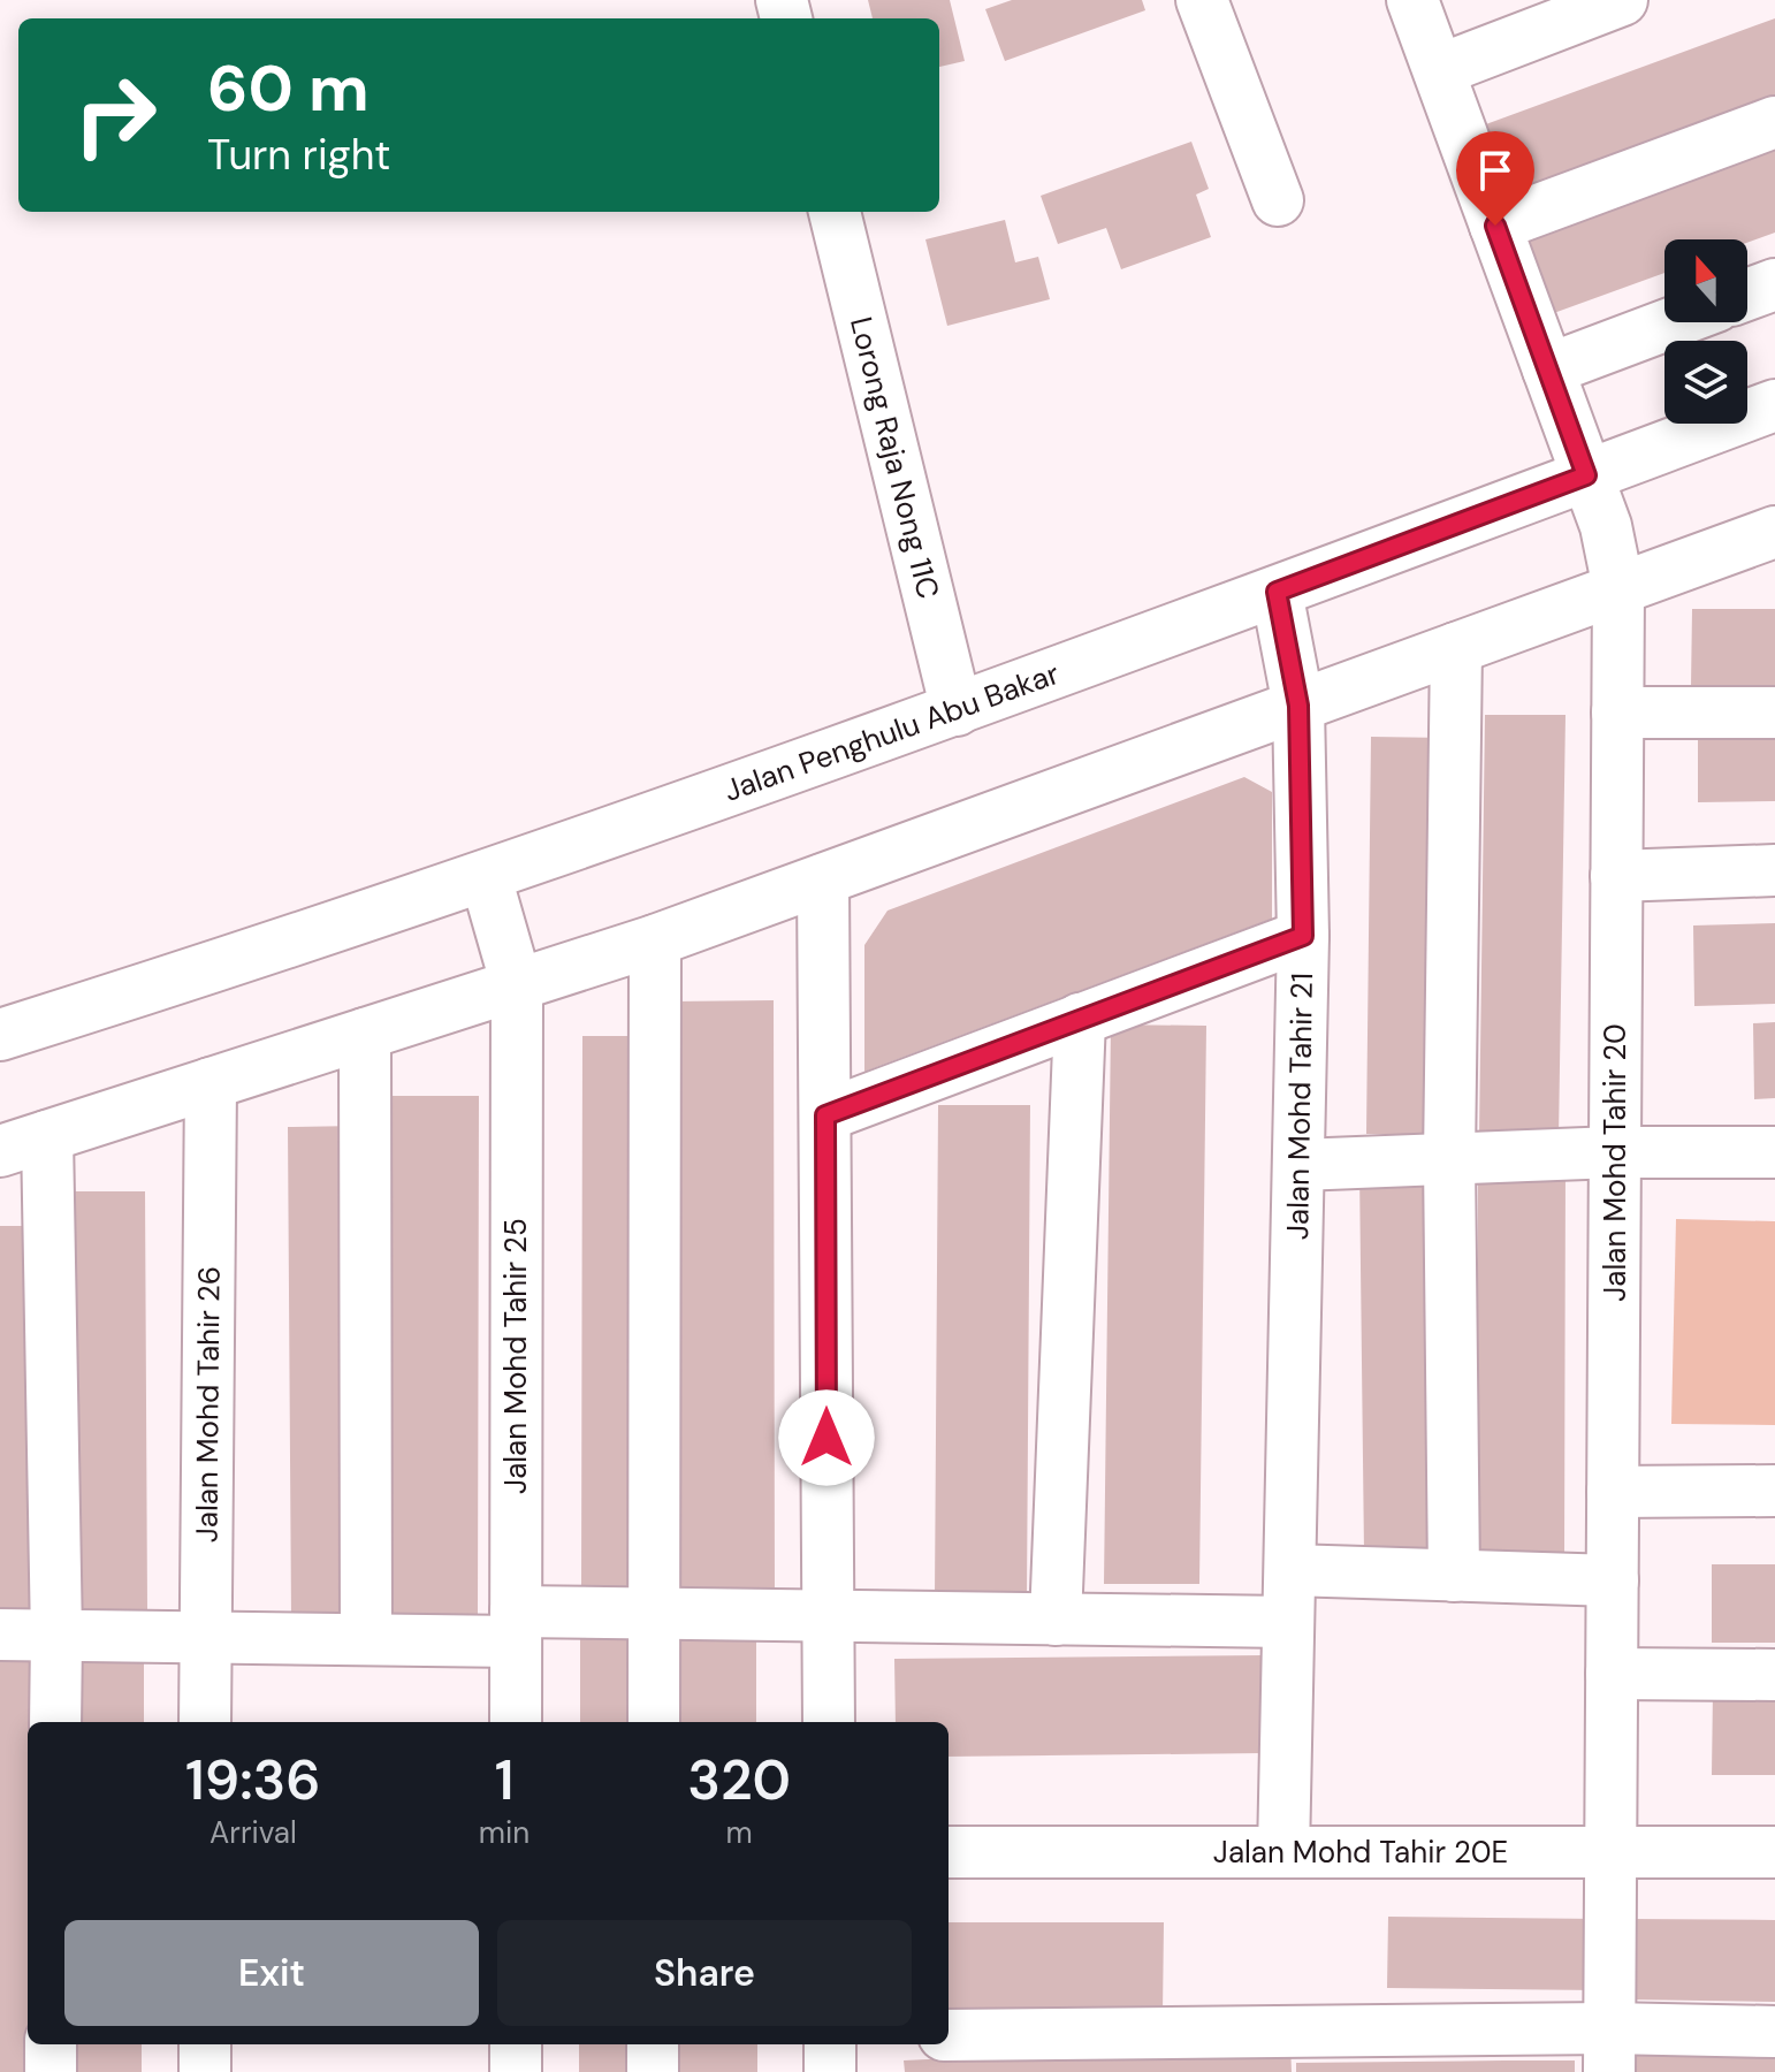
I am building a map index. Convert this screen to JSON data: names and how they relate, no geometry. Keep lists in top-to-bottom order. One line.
{"streets":{"street":["Lorong Raja Nong 11C","Jalan Penghulu Abu Bakar","Jalan Mohd Tahir 21","Jalan Mohd Tahir 20","Jalan Mohd Tahir 25","Jalan Mohd Tahir 26","Jalan Mohd Tahir 20E"]},"crossings":[["Lorong Raja Nong 11C","Jalan Penghulu Abu Bakar"],["Jalan Penghulu Abu Bakar","Jalan Mohd Tahir 21"],["Jalan Penghulu Abu Bakar","Jalan Mohd Tahir 20"],["Jalan Penghulu Abu Bakar","Jalan Mohd Tahir 25"],["Jalan Mohd Tahir 21","Jalan Mohd Tahir 20E"],["Jalan Mohd Tahir 20","Jalan Mohd Tahir 20E"]],"north":"top","page":{"turn":["60 m","Turn right"],"eta":["19:36","Arrival","1","min","320","m"],"buttons":["Exit","Share"]}}
